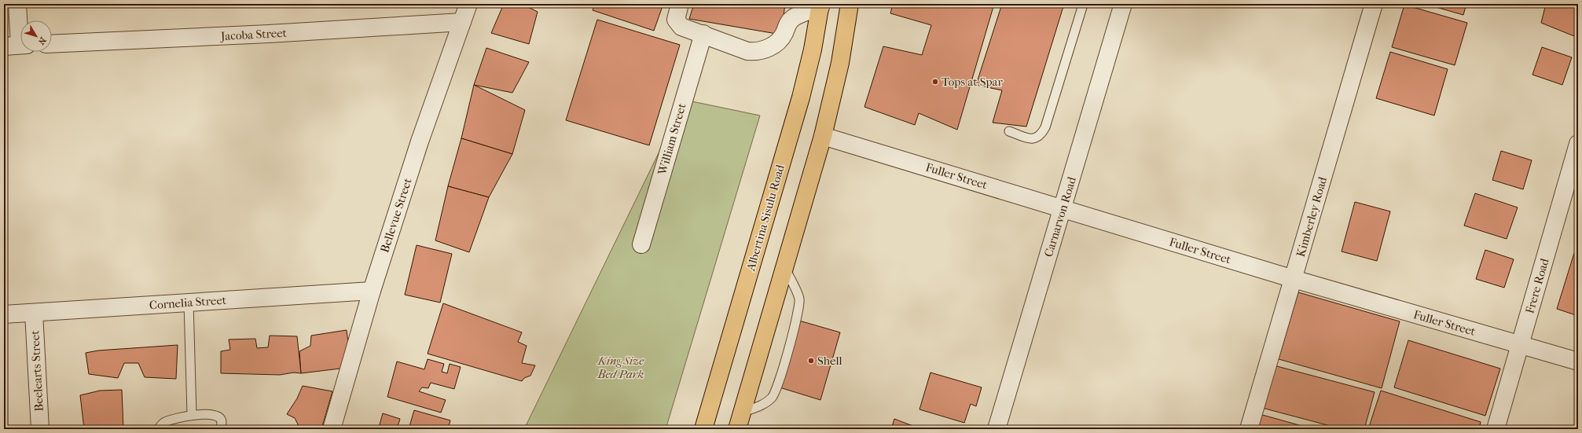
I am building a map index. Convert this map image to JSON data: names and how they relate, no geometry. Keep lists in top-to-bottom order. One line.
{"streets":{"main road":["Albertina Sisulu Road"],"street":["Jacoba Street","William Street","Fuller Street","Bellevue Street","Carnarvon Road","Kimberley Road","Frere Road","Cornelia Street","Beelearts Street"]},"crossings":[["Jacoba Street","Bellevue Street"],["Fuller Street","Carnarvon Road"],["Fuller Street","Kimberley Road"],["Fuller Street","Frere Road"],["Bellevue Street","Cornelia Street"],["Cornelia Street","Beelearts Street"]],"parks":["King Size Bed Park"],"places":["Tops at Spar","Shell"],"north":"bottom right"}
